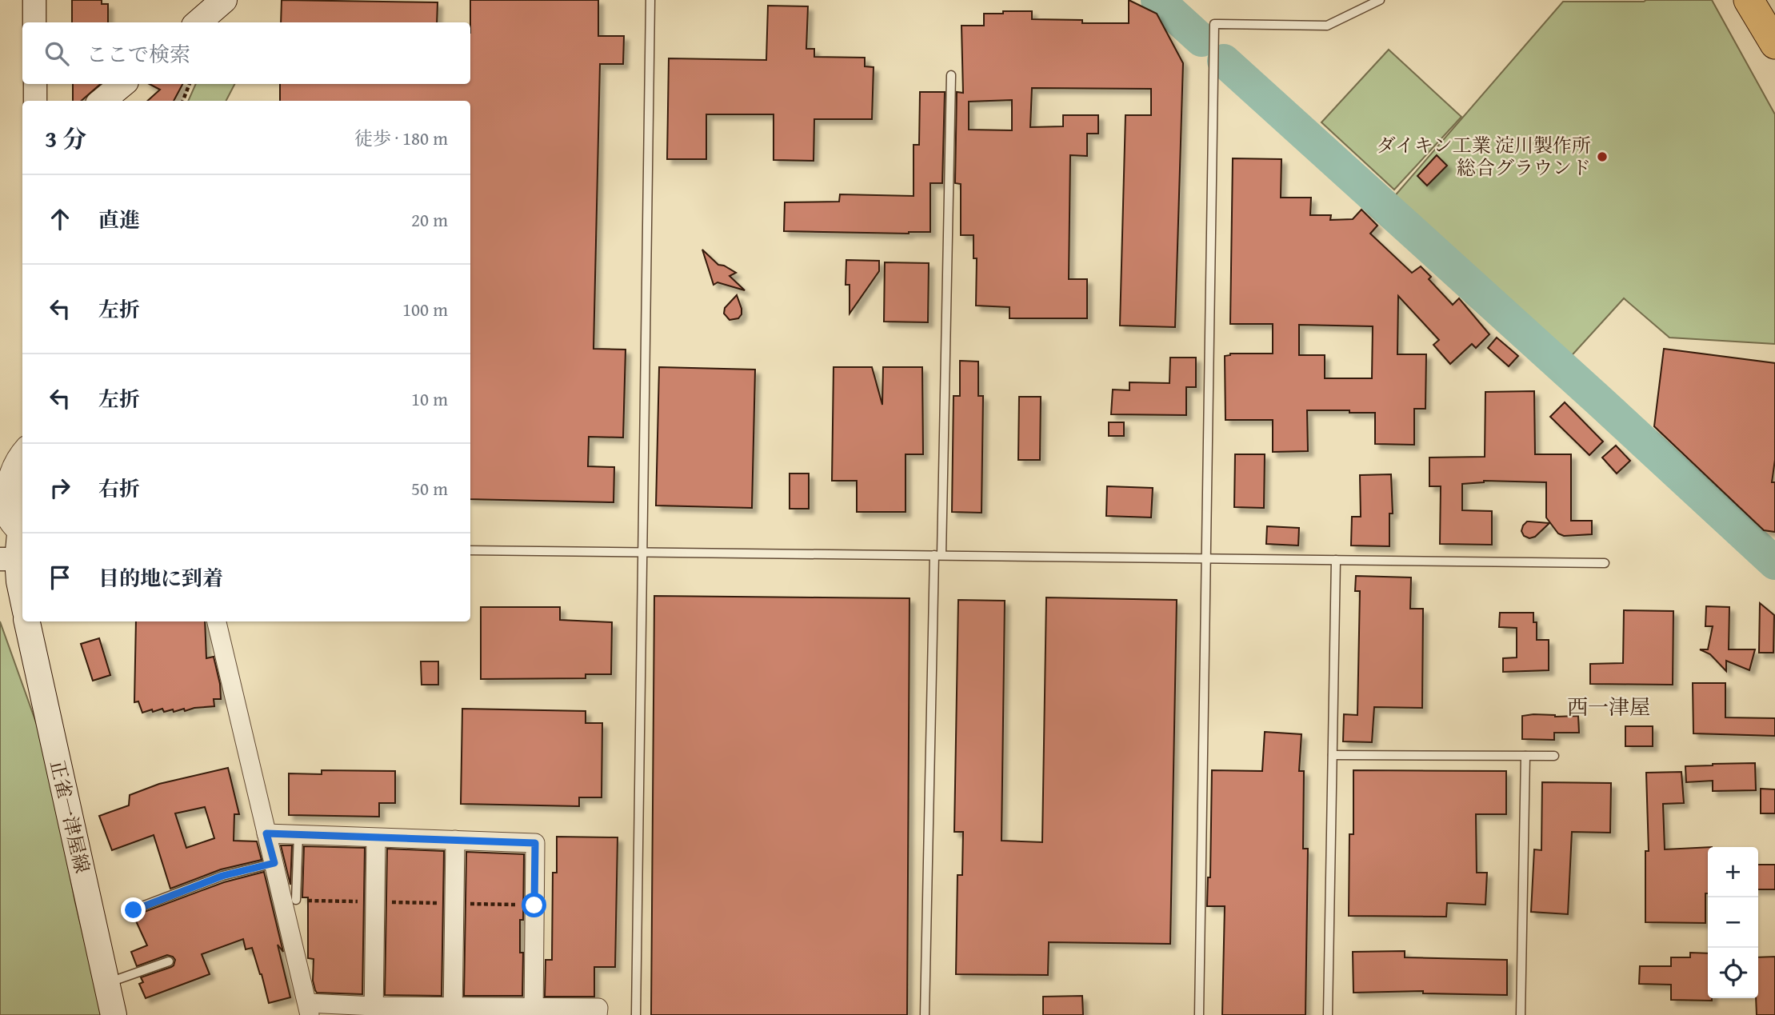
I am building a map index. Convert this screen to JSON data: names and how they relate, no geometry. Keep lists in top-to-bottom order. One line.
{"streets":{"main road":["正雀一津屋線"]},"districts":["西一津屋"],"places":["ダイキン工業 淀川製作所 総合グラウンド"],"page":{"search":"ここで検索","heading":["3 分","徒歩 · 180 m"],"list":[["直進","20 m"],["左折","100 m"],["左折","10 m"],["右折","50 m"],"目的地に到着"],"map_buttons":["+","−"]}}
